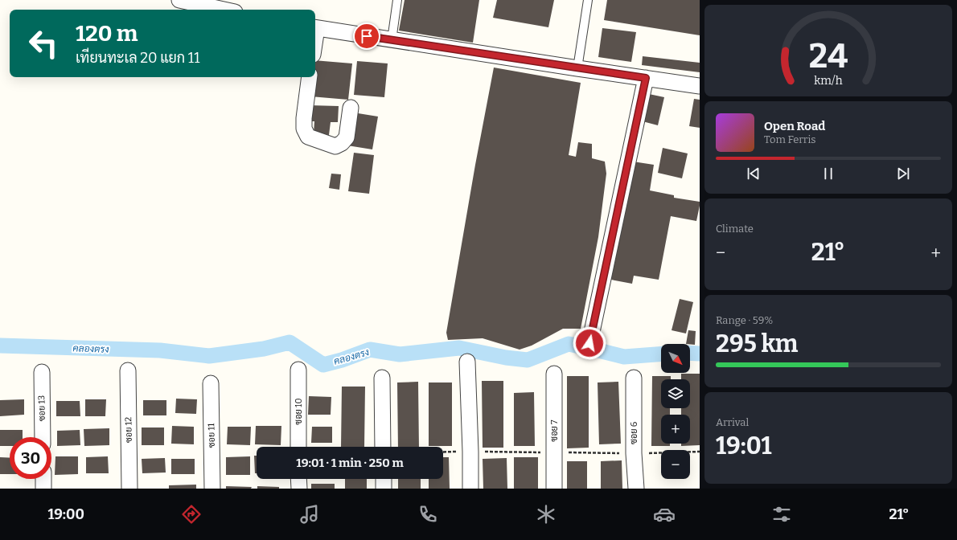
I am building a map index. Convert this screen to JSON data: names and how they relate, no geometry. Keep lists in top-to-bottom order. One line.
{"streets":{"street":["ซอย 13","ซอย 10","ซอย 12","ซอย 7","ซอย 6","ซอย 11"]},"water":["คลองตรง"],"north":"bottom right","page":{"turn":["120 m","เทียนทะเล 20 แยก 11"],"song":["Open Road","Tom Ferris"],"tile":["Climate",["Range · 59%","295 km"],["Arrival","19:01"]],"heat":["−","21°","+"],"map_buttons":["+","−"],"limit":"30","trip":"19:01 · 1 min · 250 m","tabs":["19:00","21°"],"gauge":["24","km/h"]}}
